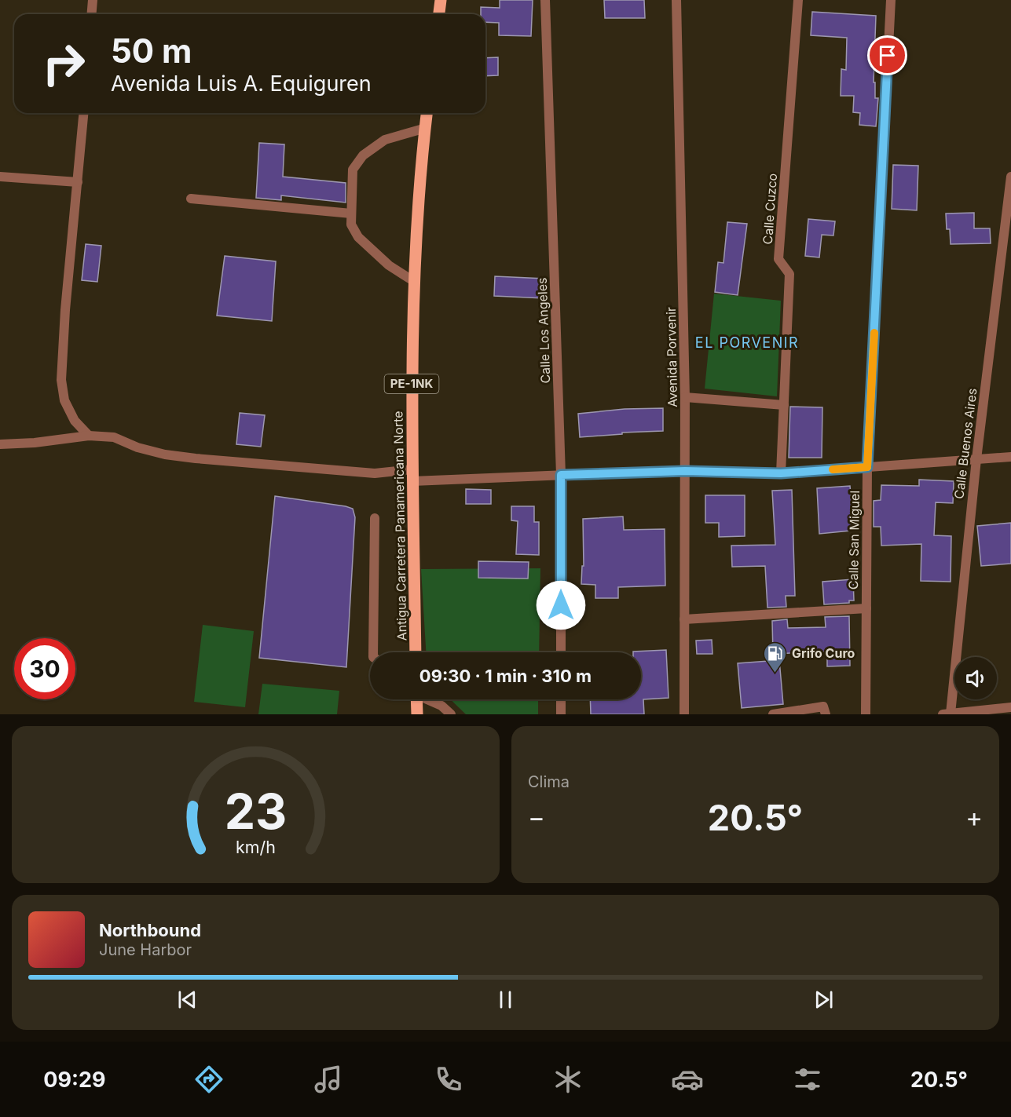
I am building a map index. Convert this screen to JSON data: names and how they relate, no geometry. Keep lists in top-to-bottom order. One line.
{"streets":{"main road":["PE-1NK","Antigua Carretera Panamericana Norte"],"street":["Calle Cuzco","Calle Los Angeles","Avenida Porvenir","Calle Buenos Aires","Calle San Miguel"]},"districts":["EL PORVENIR"],"places":{"fuel station":["Grifo Curo"]},"page":{"turn":["50 m","Avenida Luis A. Equiguren"],"limit":"30","trip":"09:30 · 1 min · 310 m","tile":"Clima","heat":["−","20.5°","+"],"song":["Northbound","June Harbor"],"tabs":["09:29","20.5°"],"gauge":["23","km/h"]}}
